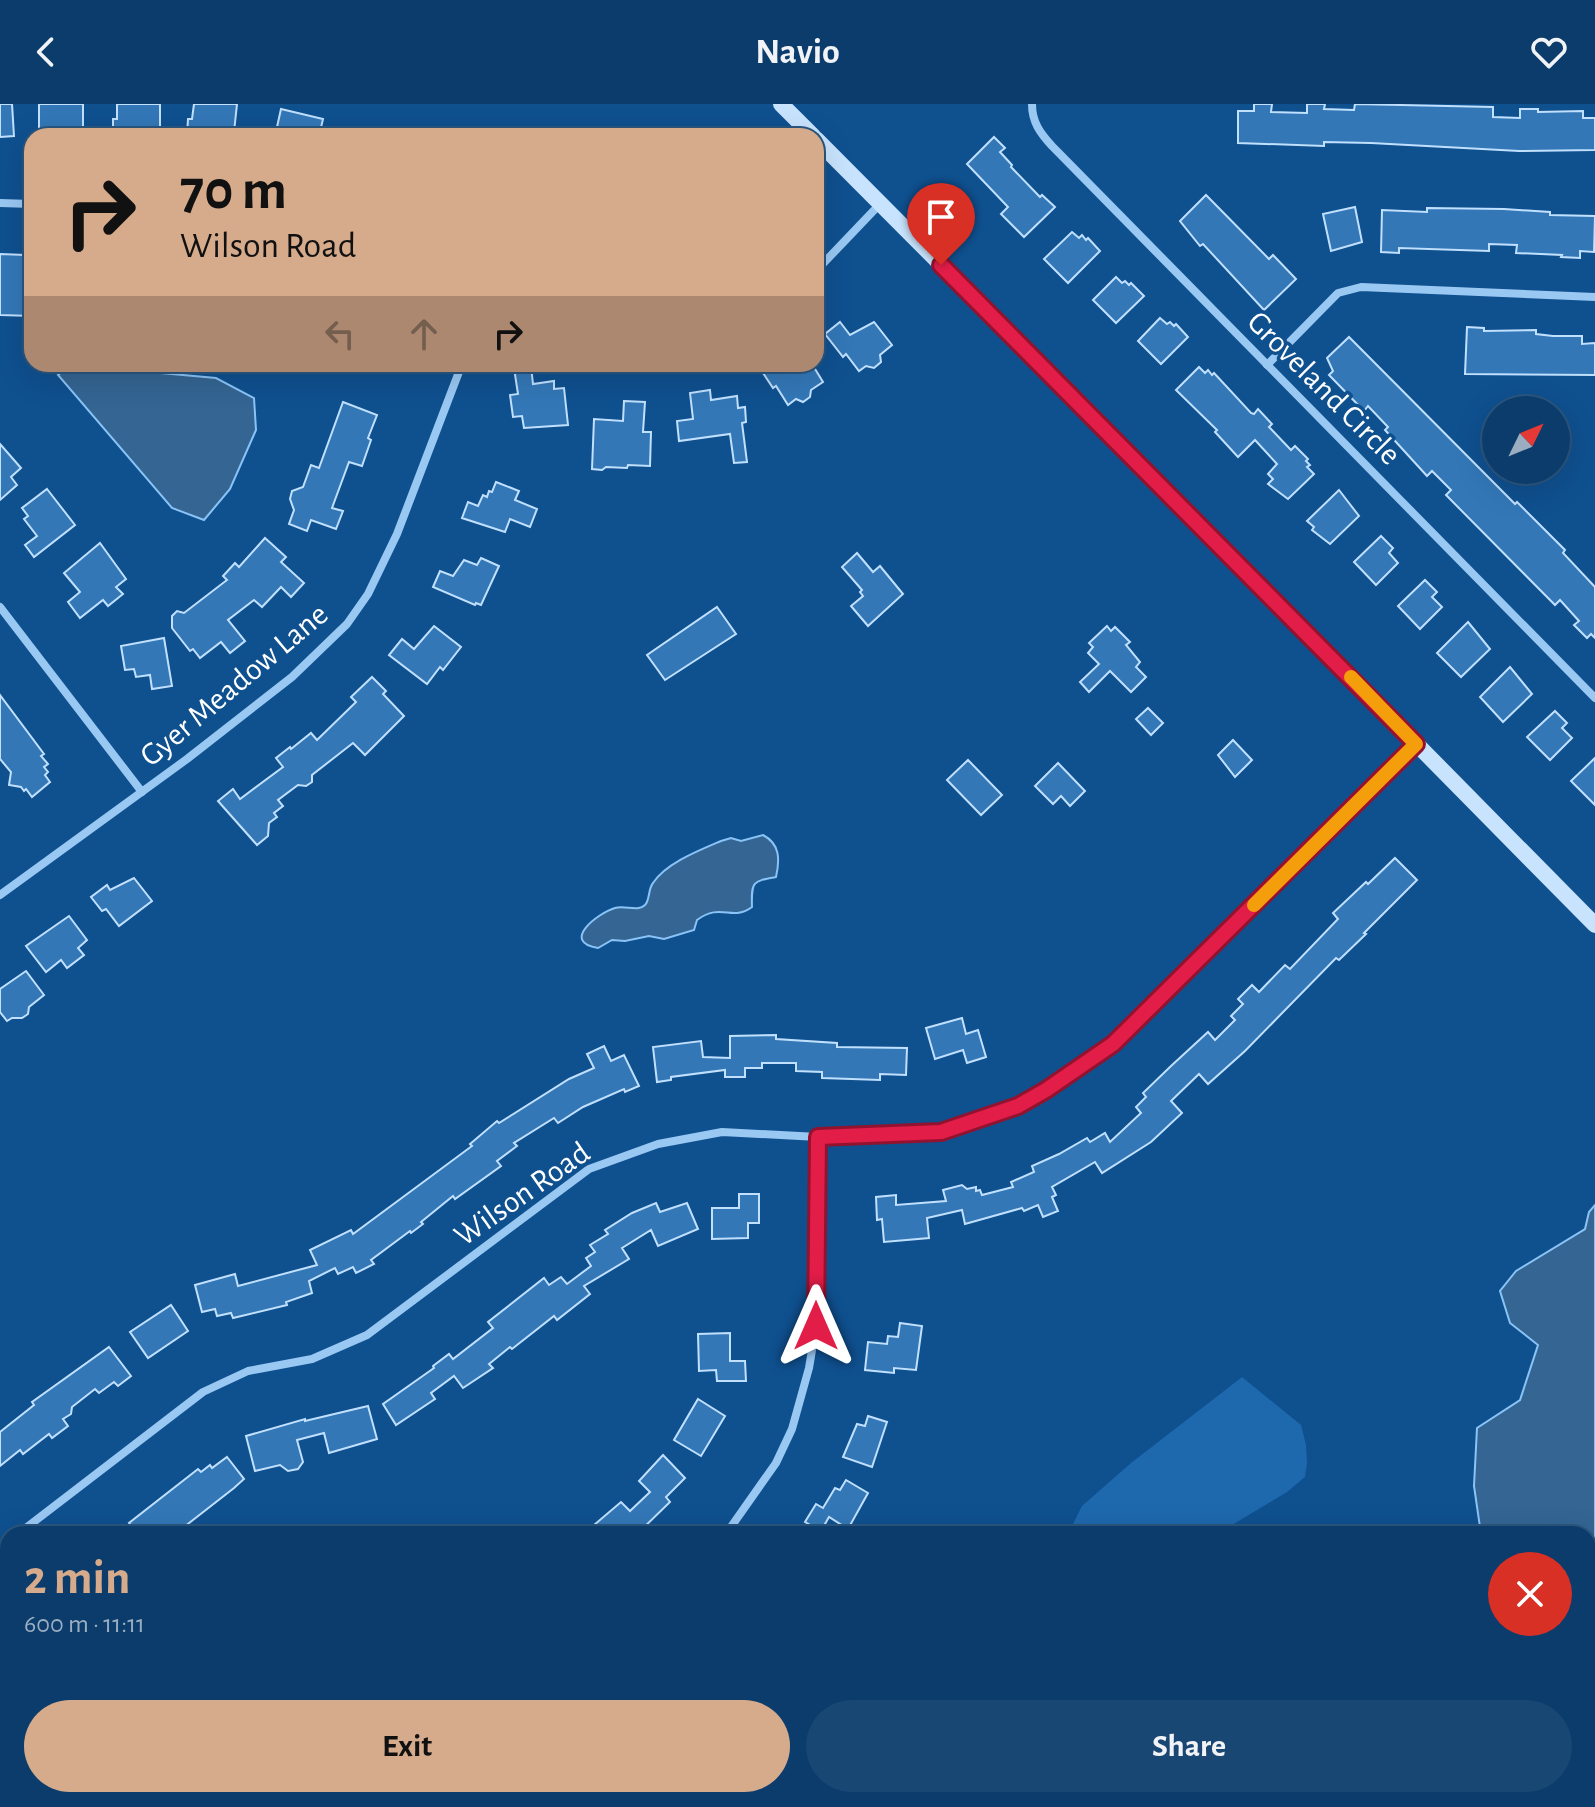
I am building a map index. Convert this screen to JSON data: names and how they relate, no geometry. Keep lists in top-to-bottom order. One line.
{"streets":{"street":["Groveland Circle","Gyer Meadow Lane","Wilson Road"]},"north":"top right","page":{"header":"Navio","turn":["70 m","Wilson Road"],"heading":["2 min","600 m · 11:11"],"buttons":["Exit","Share"]}}
